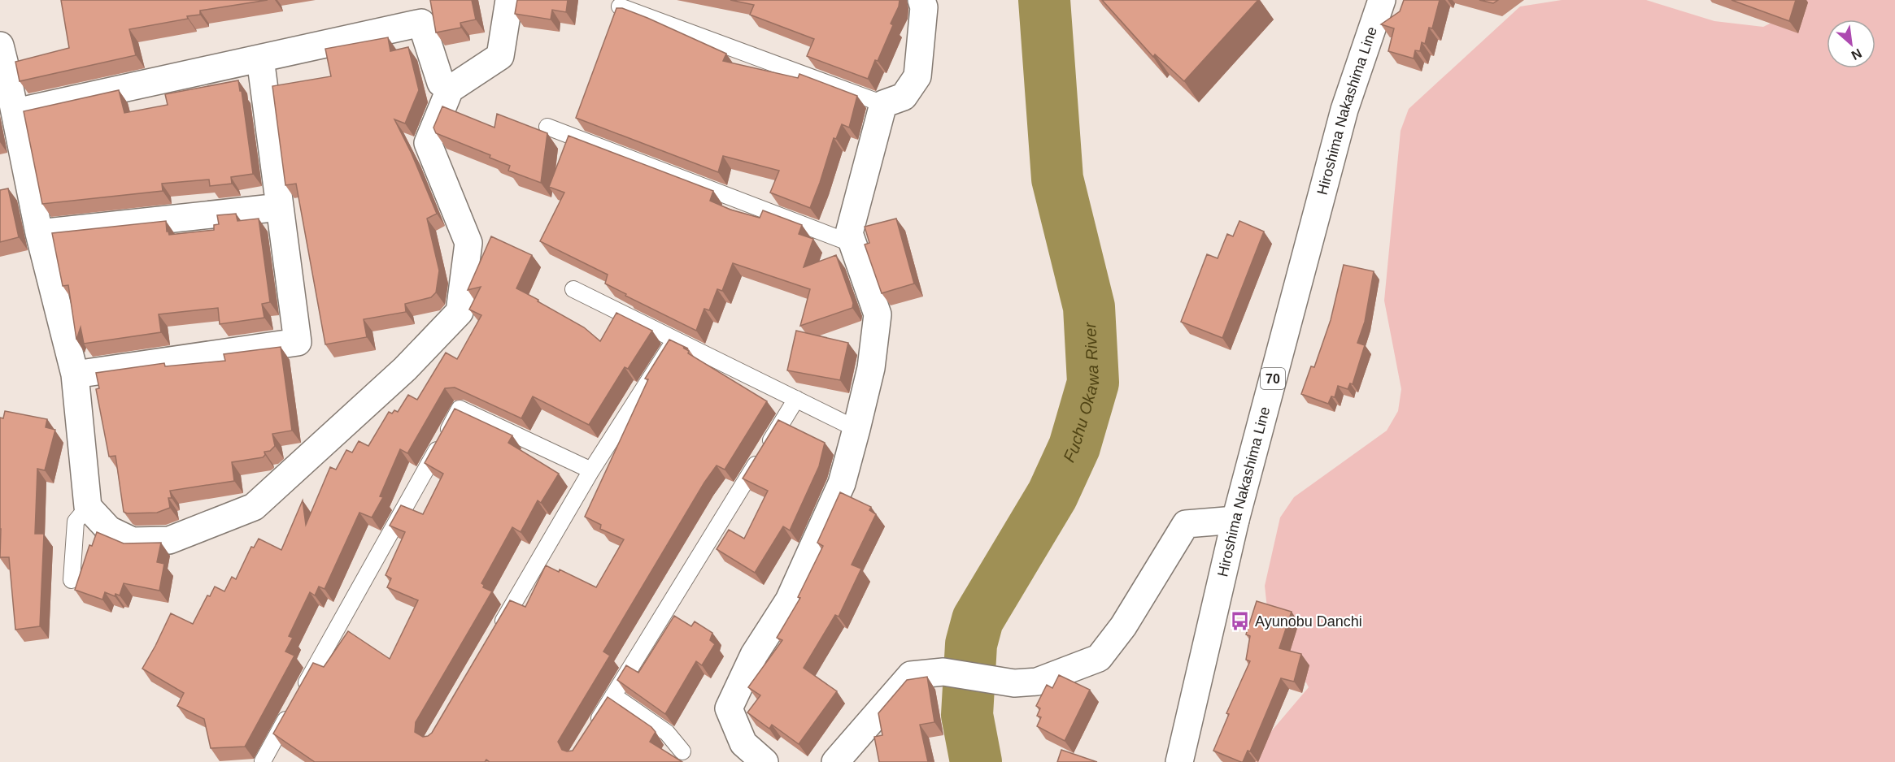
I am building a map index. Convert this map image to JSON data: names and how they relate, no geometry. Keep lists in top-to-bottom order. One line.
{"streets":{"street":["Hiroshima Nakashima Line","70"]},"water":["Fuchu Okawa River"],"places":{"bus stop":["Ayunobu Danchi"]},"north":"bottom right"}
